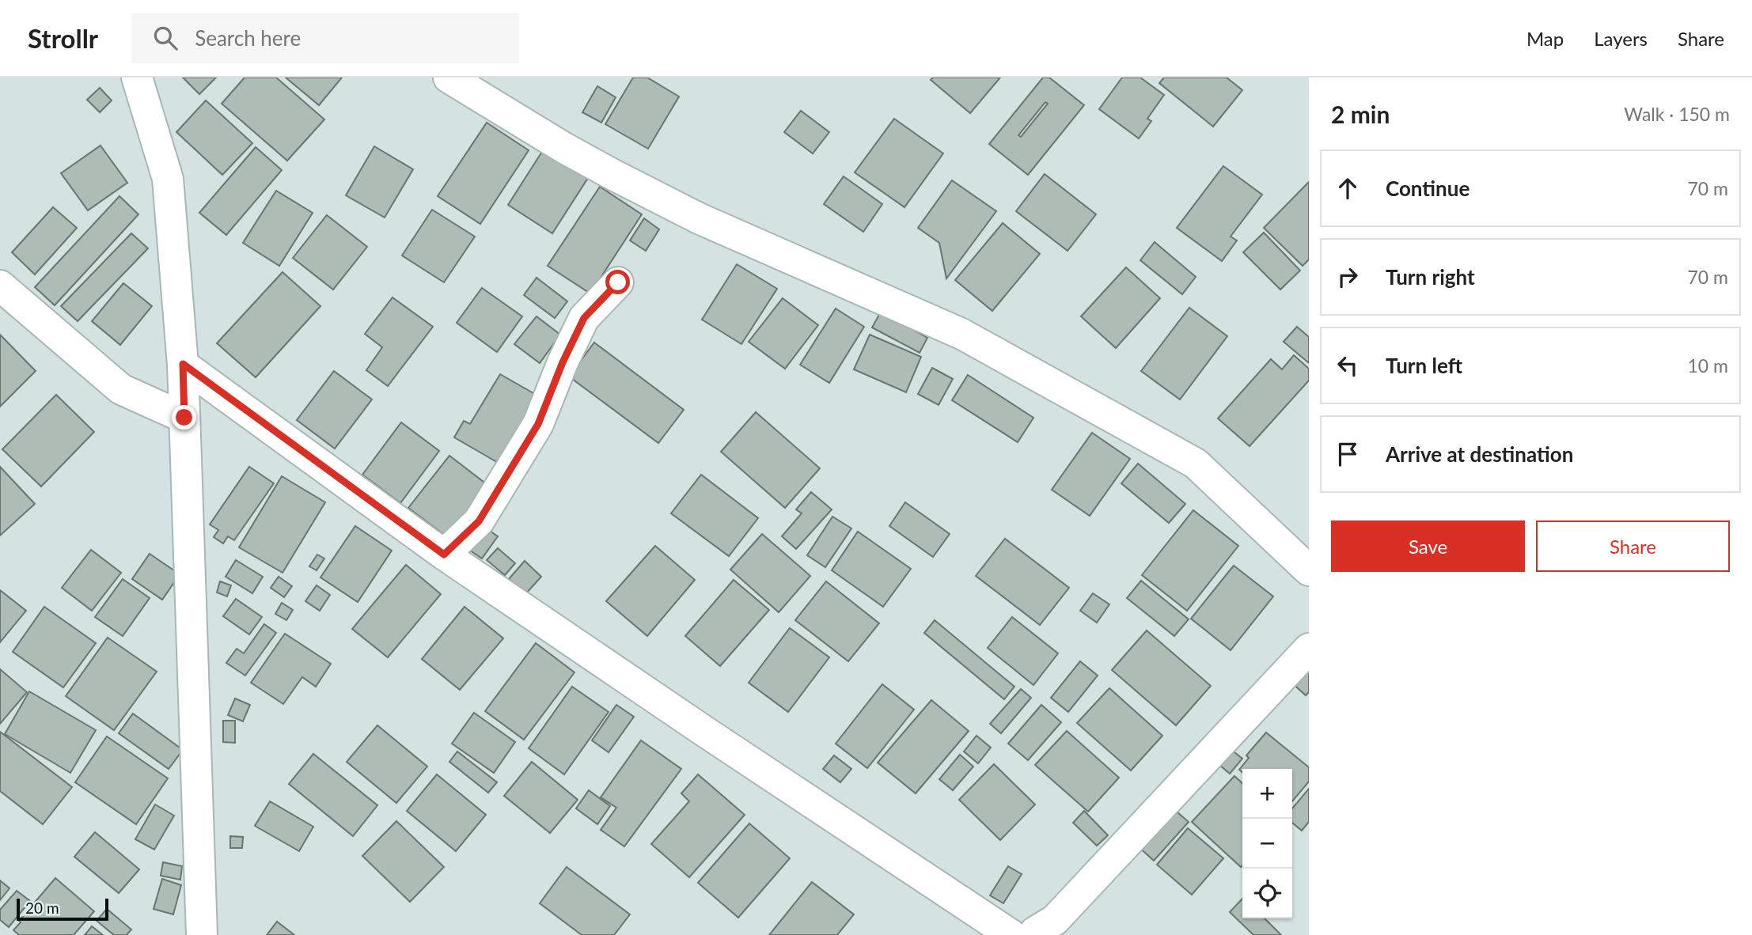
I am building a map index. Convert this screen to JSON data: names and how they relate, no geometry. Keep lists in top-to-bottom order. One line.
{"scale_bar":"20 m","page":{"header":"Strollr","search":"Search here","nav":["Map","Layers","Share"],"heading":["2 min","Walk · 150 m"],"list":[["Continue","70 m"],["Turn right","70 m"],["Turn left","10 m"],"Arrive at destination"],"buttons":["Save","Share"],"map_buttons":["+","−"],"scale":"20 m"}}
